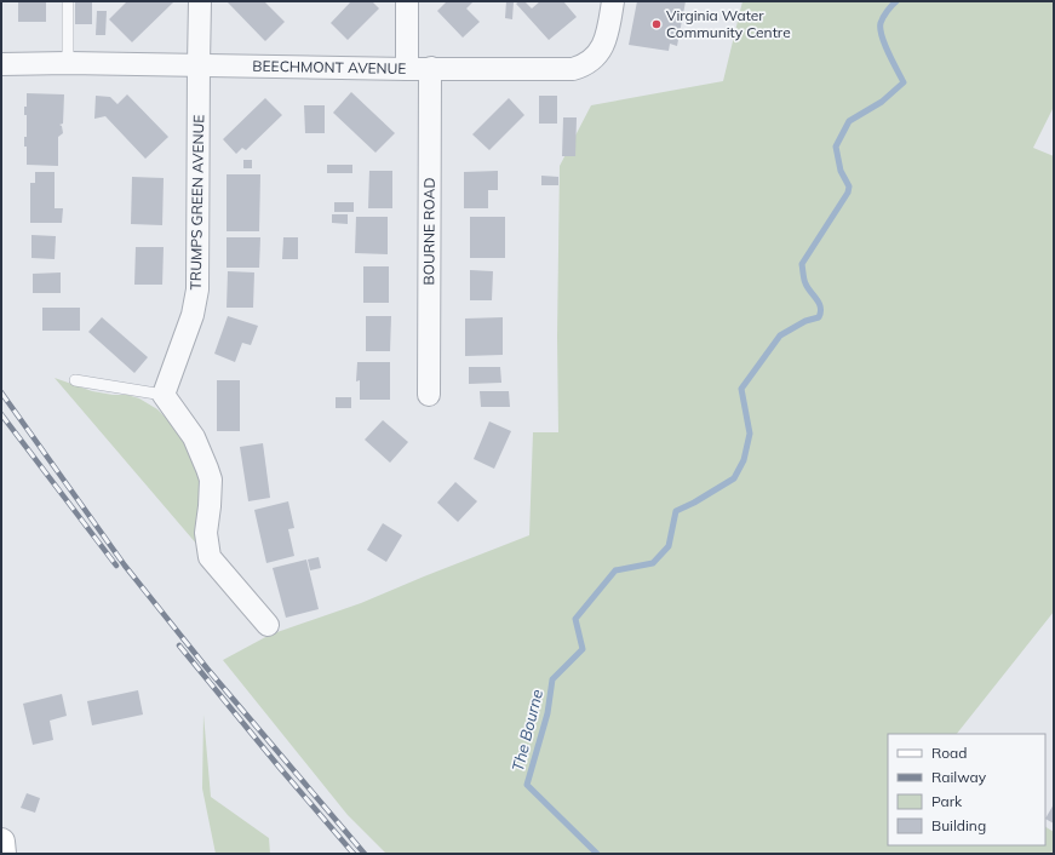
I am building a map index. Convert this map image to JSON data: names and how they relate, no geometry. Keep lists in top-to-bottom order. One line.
{"streets":{"street":["BEECHMONT AVENUE","TRUMPS GREEN AVENUE","BOURNE ROAD"]},"crossings":[["BEECHMONT AVENUE","TRUMPS GREEN AVENUE"],["BEECHMONT AVENUE","BOURNE ROAD"]],"water":["The Bourne"],"places":["Virginia Water Community Centre"],"legend":["Road","Railway","Park","Building"]}
